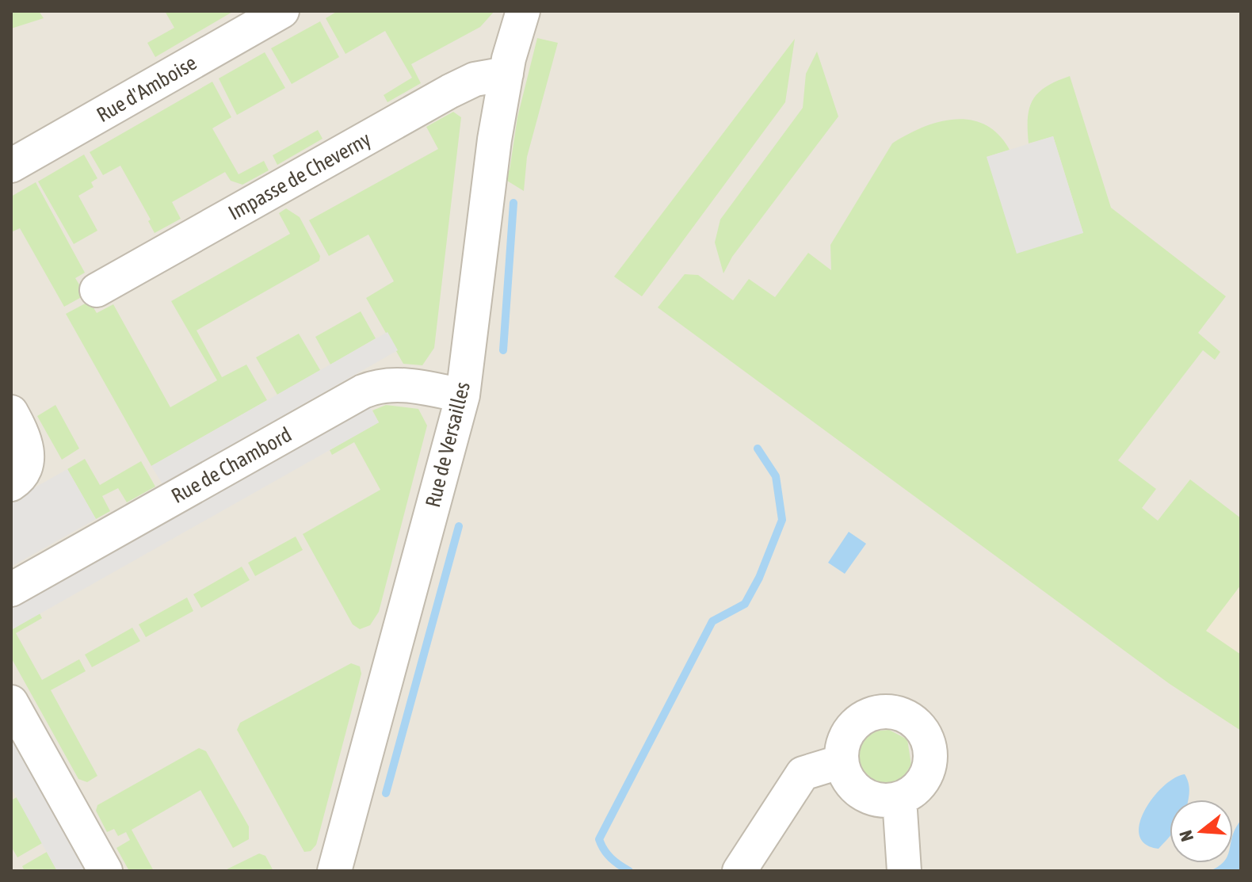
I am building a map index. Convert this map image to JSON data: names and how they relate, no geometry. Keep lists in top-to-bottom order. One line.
{"streets":{"street":["Rue d'Amboise","Impasse de Cheverny","Rue de Versailles","Rue de Chambord"]},"crossings":[["Impasse de Cheverny","Rue de Versailles"],["Rue de Versailles","Rue de Chambord"]],"north":"left"}
